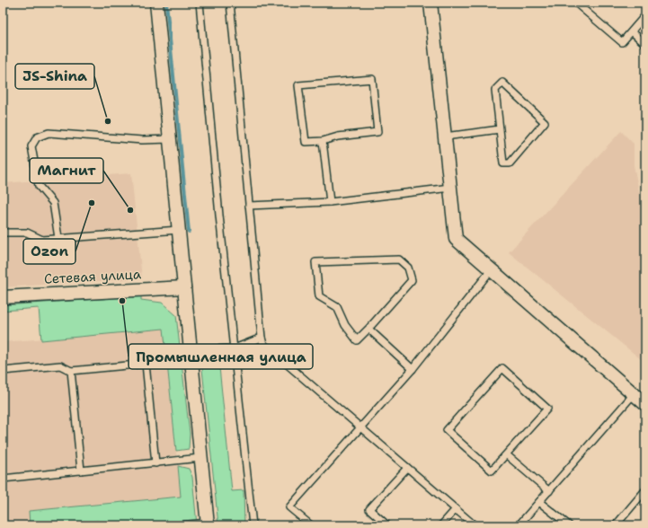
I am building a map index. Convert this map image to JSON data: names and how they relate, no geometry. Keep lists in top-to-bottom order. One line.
{"streets":{"street":["Сетевая улица"]},"places":["JS-Shina","Ozon","Магнит","Промышленная улица"]}
